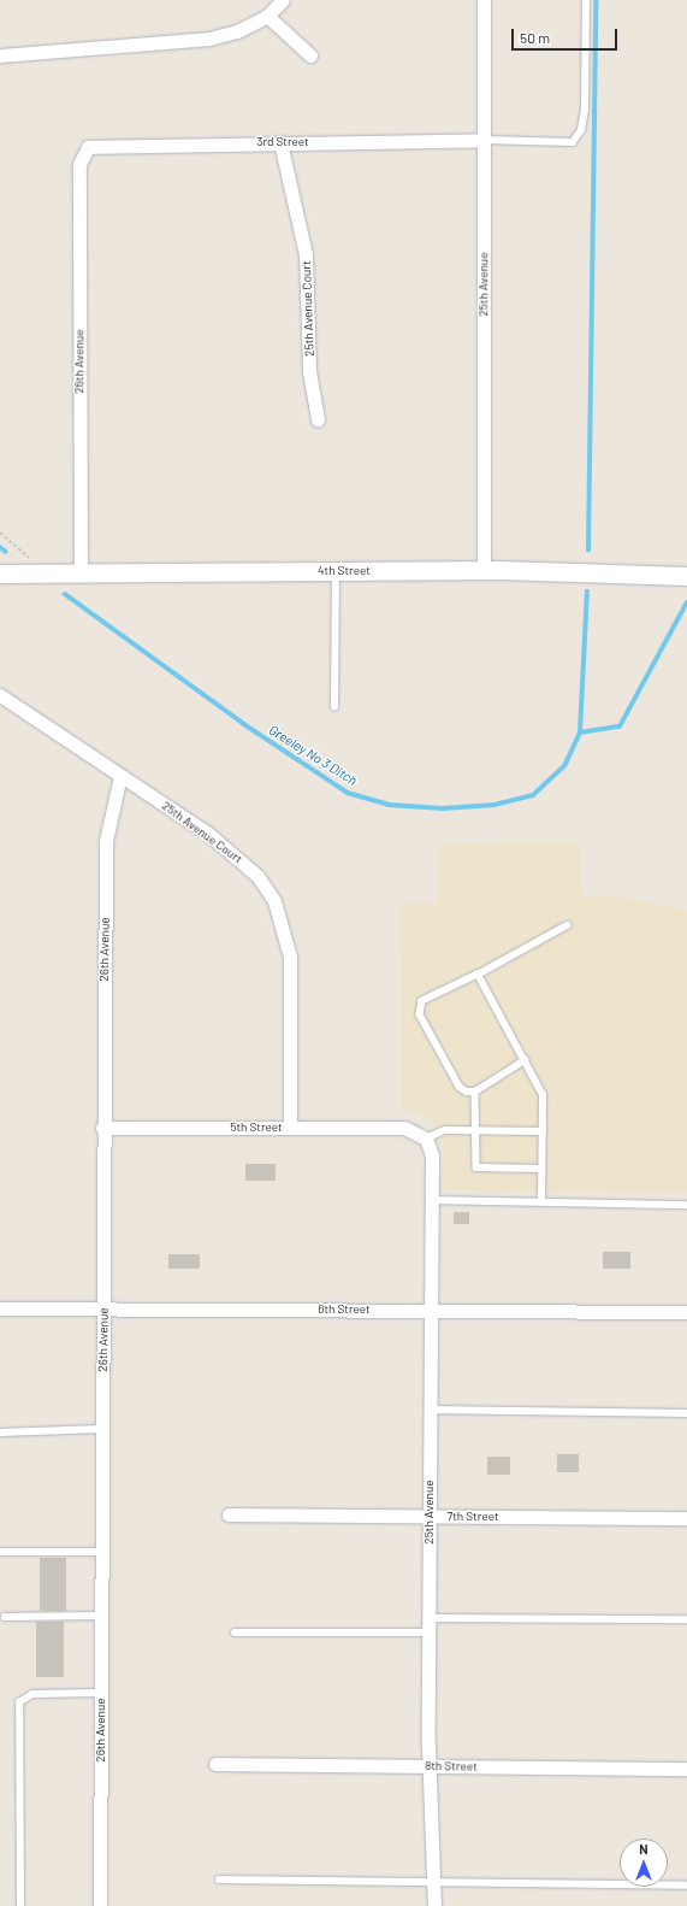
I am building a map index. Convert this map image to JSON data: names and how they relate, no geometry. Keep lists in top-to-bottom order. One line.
{"streets":{"main road":["4th Street"],"street":["3rd Street","25th Avenue","25th Avenue Court","26th Avenue","5th Street","6th Street","7th Street","8th Street"]},"crossings":[["3rd Street","25th Avenue"],["3rd Street","25th Avenue Court"],["3rd Street","26th Avenue"],["25th Avenue","4th Street"],["25th Avenue","5th Street"],["25th Avenue","6th Street"],["25th Avenue","7th Street"],["25th Avenue","8th Street"],["25th Avenue Court","26th Avenue"],["25th Avenue Court","5th Street"],["26th Avenue","4th Street"],["26th Avenue","5th Street"],["26th Avenue","6th Street"]],"water":["Greeley No 3 Ditch"],"scale_bar":"50 m","north":"top"}
